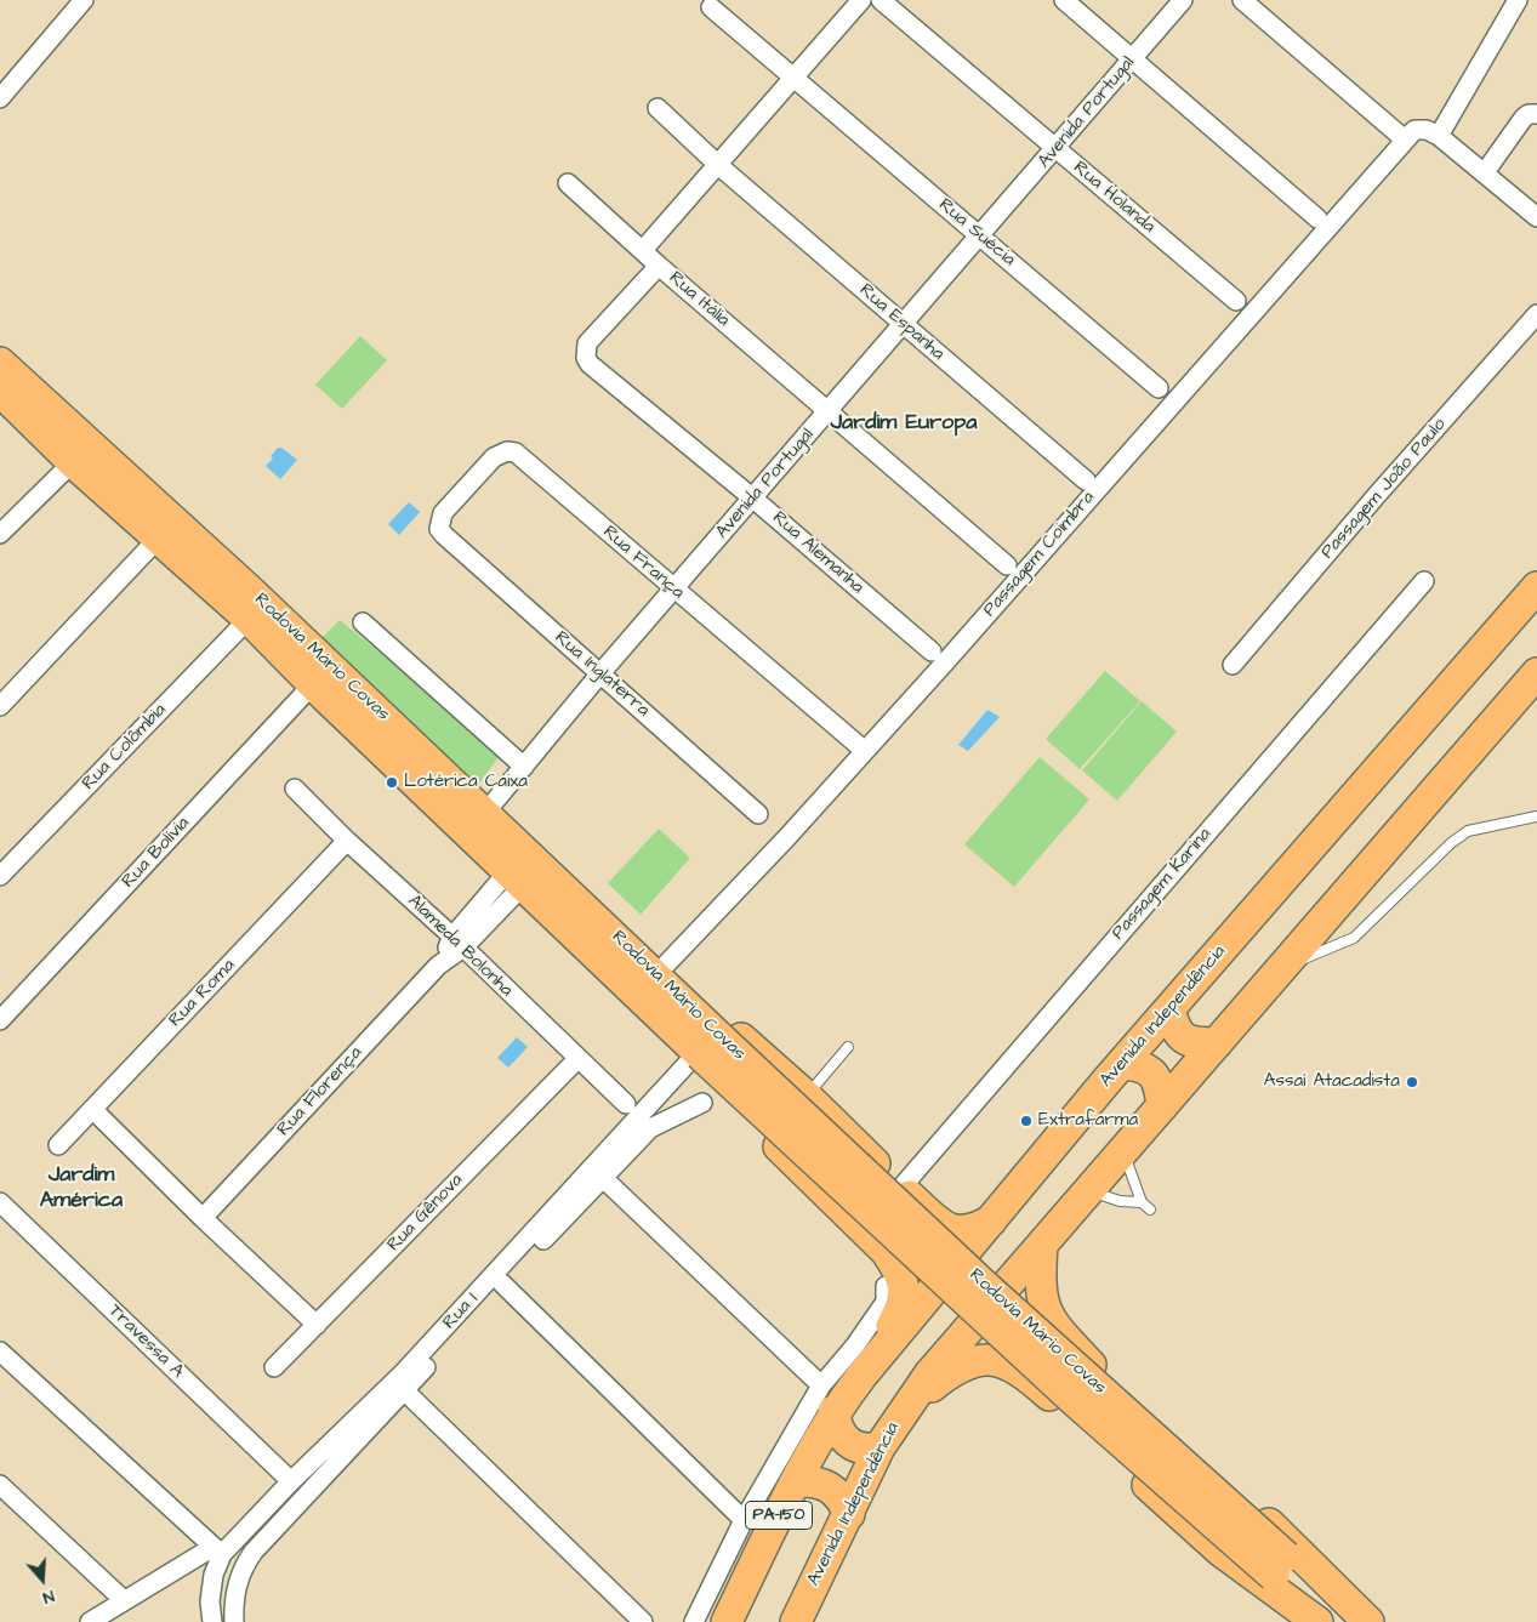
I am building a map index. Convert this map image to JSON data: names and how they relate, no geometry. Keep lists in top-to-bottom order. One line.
{"streets":{"main road":["Rodovia Mário Covas","Avenida Independência","PA-150"],"street":["Avenida Portugal","Rua Holanda","Rua Suécia","Rua Itália","Rua Espanha","Passagem João Paulo","Rua Alemanha","Passagem Coimbra","Rua França","Rua Inglaterra","Rua Colômbia","Rua Bolívia","Passagem Karina","Alameda Bolonha","Rua Roma","Rua Florença","Rua Gênova","Rua I","Travessa A"]},"crossings":[["Avenida Portugal","Rua Holanda"],["Avenida Portugal","Rua Suécia"],["Avenida Portugal","Rua Itália"],["Avenida Portugal","Rua Espanha"],["Avenida Portugal","Rua Alemanha"],["Avenida Portugal","Rua França"],["Avenida Portugal","Rodovia Mário Covas"],["Avenida Portugal","Rua Inglaterra"],["Rua Itália","Rua Alemanha"],["Passagem Coimbra","Rua França"],["Passagem Coimbra","Rodovia Mário Covas"],["Rua França","Rua Inglaterra"],["Rodovia Mário Covas","Rua Colômbia"],["Rodovia Mário Covas","Rua Bolívia"],["Rodovia Mário Covas","Rua Florença"],["Rodovia Mário Covas","Rua I"],["Alameda Bolonha","Rua Roma"],["Alameda Bolonha","Rua Florença"],["Alameda Bolonha","Rua Gênova"],["Rua I","Travessa A"]],"districts":["Jardim Europa","Jardim América"],"places":["Lotérica Caixa","Assaí Atacadista","Extrafarma"],"north":"bottom"}
